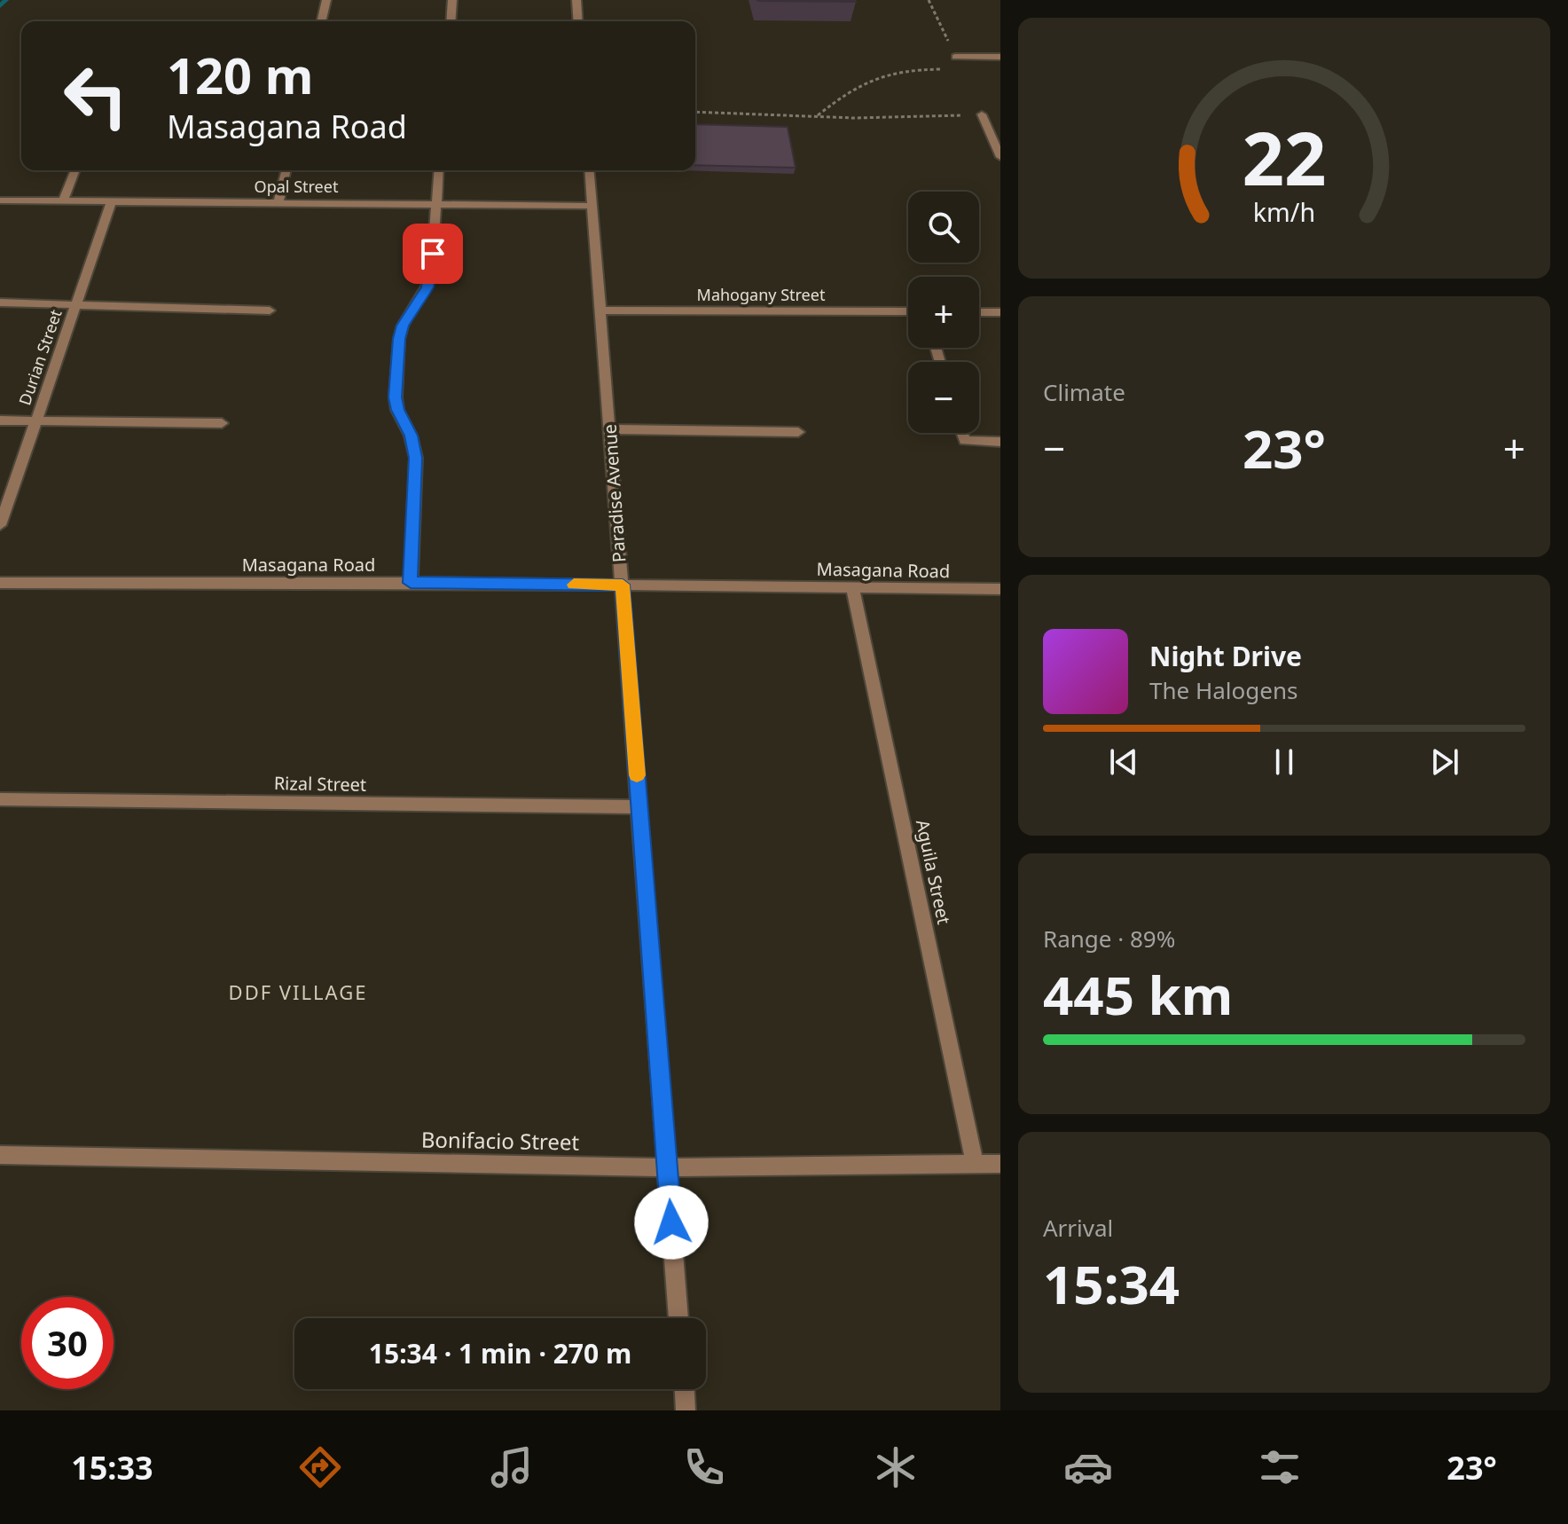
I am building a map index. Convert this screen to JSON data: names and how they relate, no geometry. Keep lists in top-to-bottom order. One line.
{"streets":{"street":["Opal Street","Mahogany Street","Durian Street","Paradise Avenue","Masagana Road","Rizal Street","Aguila Street","Bonifacio Street"]},"crossings":[["Opal Street","Durian Street"],["Opal Street","Paradise Avenue"],["Mahogany Street","Paradise Avenue"],["Paradise Avenue","Masagana Road"],["Paradise Avenue","Rizal Street"],["Paradise Avenue","Bonifacio Street"],["Masagana Road","Aguila Street"],["Aguila Street","Bonifacio Street"]],"districts":["DDF VILLAGE"],"page":{"turn":["120 m","Masagana Road"],"map_buttons":["+","−"],"tile":["Climate",["Range · 89%","445 km"],["Arrival","15:34"]],"heat":["−","23°","+"],"song":["Night Drive","The Halogens"],"limit":"30","trip":"15:34 · 1 min · 270 m","tabs":["15:33","23°"],"gauge":["22","km/h"]}}
